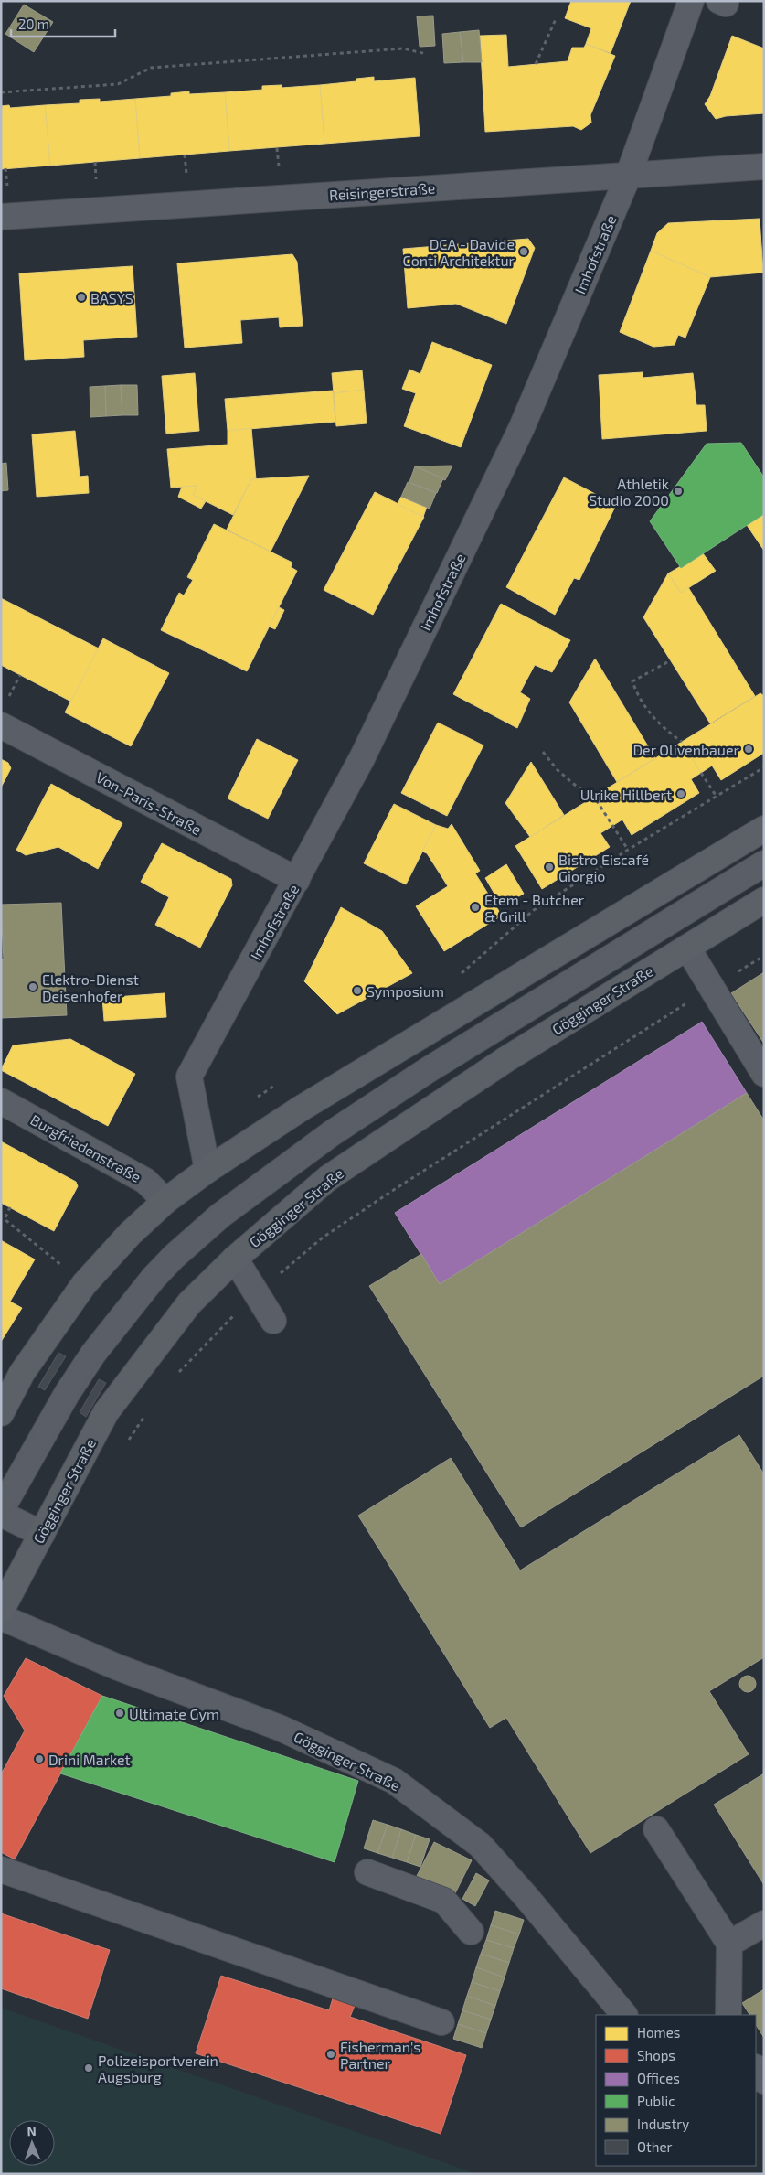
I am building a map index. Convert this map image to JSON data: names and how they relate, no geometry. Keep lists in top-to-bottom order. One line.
{"streets":{"main road":["Gögginger Straße"],"street":["Reisingerstraße","Imhofstraße","Von-Paris-Straße","Burgfriedenstraße"]},"crossings":[["Reisingerstraße","Imhofstraße"],["Imhofstraße","Von-Paris-Straße"]],"places":["DCA - Davide Conti Architektur","BASYS","Athletik Studio 2000","Der Olivenbauer","Ulrike Hillbert","Bistro Eiscafé Giorgio","Etem - Butcher & Grill","Elektro-Dienst Deisenhofer","Symposium","Ultimate Gym","Drini Market","Fisherman's Partner","Polizeisportverein Augsburg"],"legend":["Homes","Shops","Offices","Public","Industry","Other"],"scale_bar":"20 m","north":"top"}
